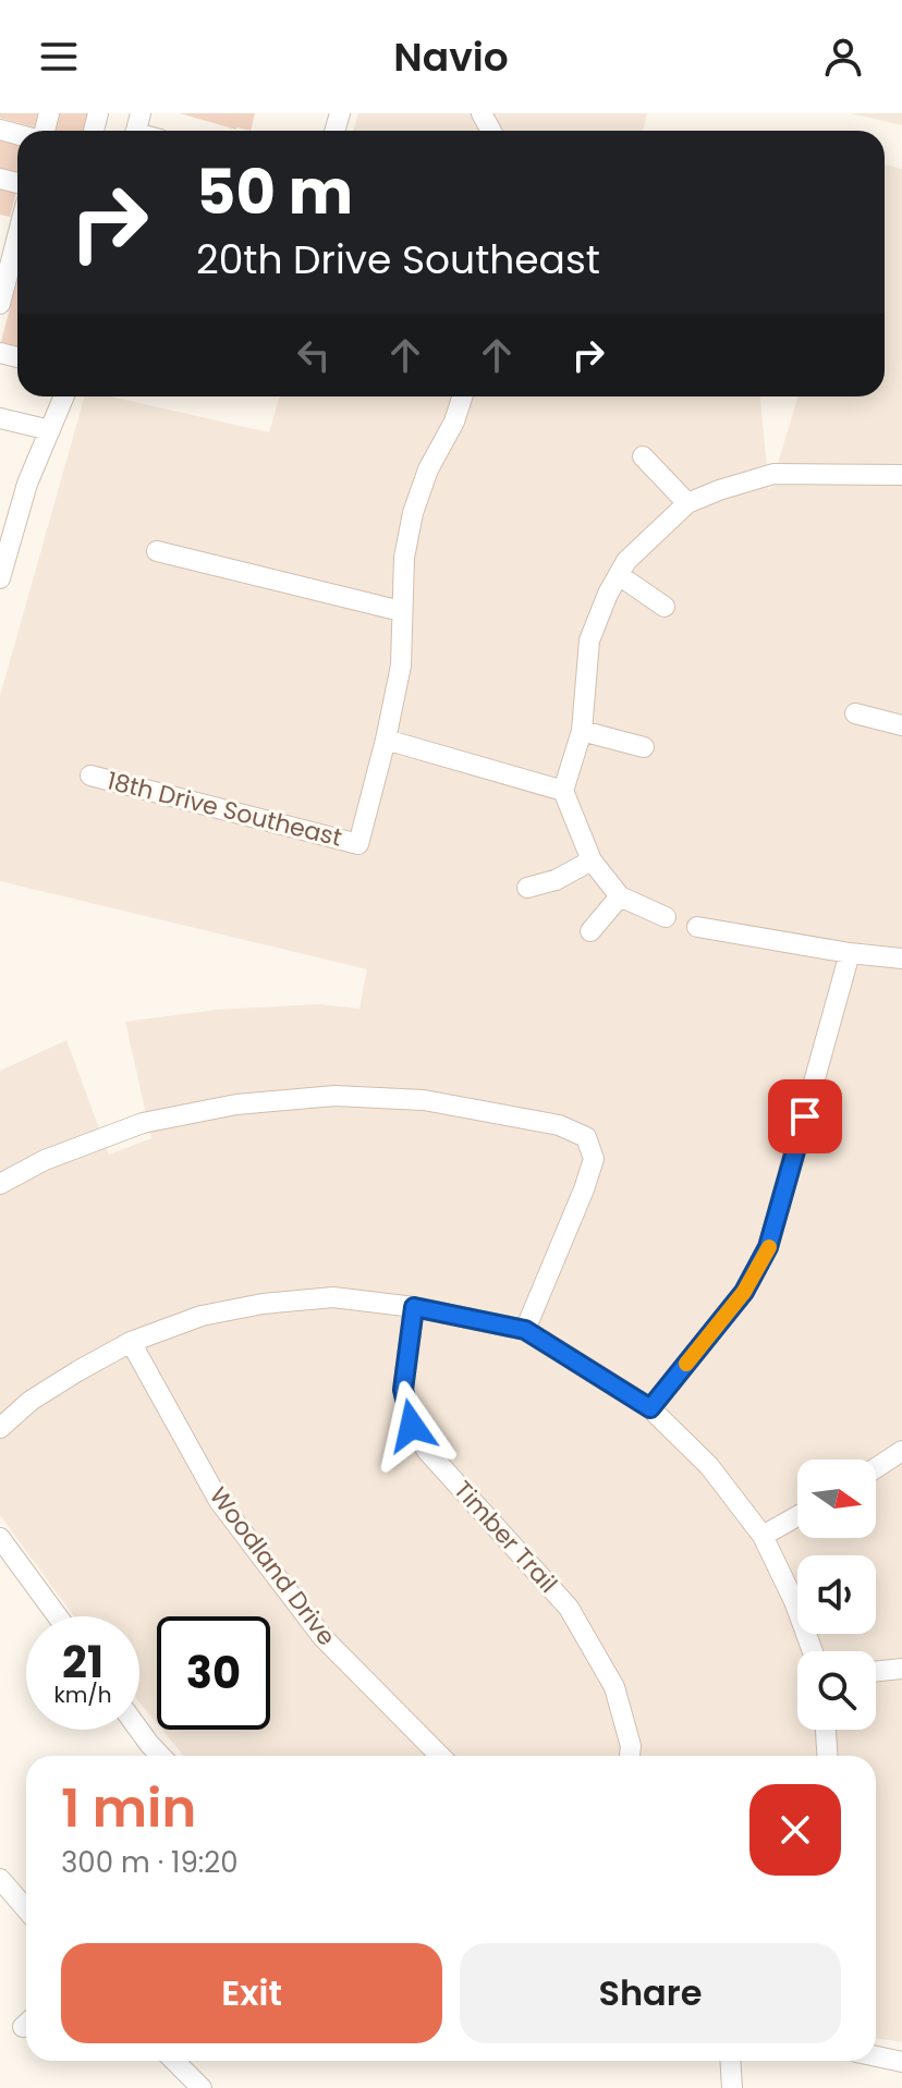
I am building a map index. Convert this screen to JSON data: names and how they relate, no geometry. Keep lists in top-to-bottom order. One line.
{"streets":{"street":["18th Drive Southeast","Timber Trail","Woodland Drive"]},"north":"right","page":{"header":"Navio","turn":["50 m","20th Drive Southeast"],"speed":"21 km/h","limit":"30","heading":["1 min","300 m · 19:20"],"buttons":["Exit","Share"]}}
